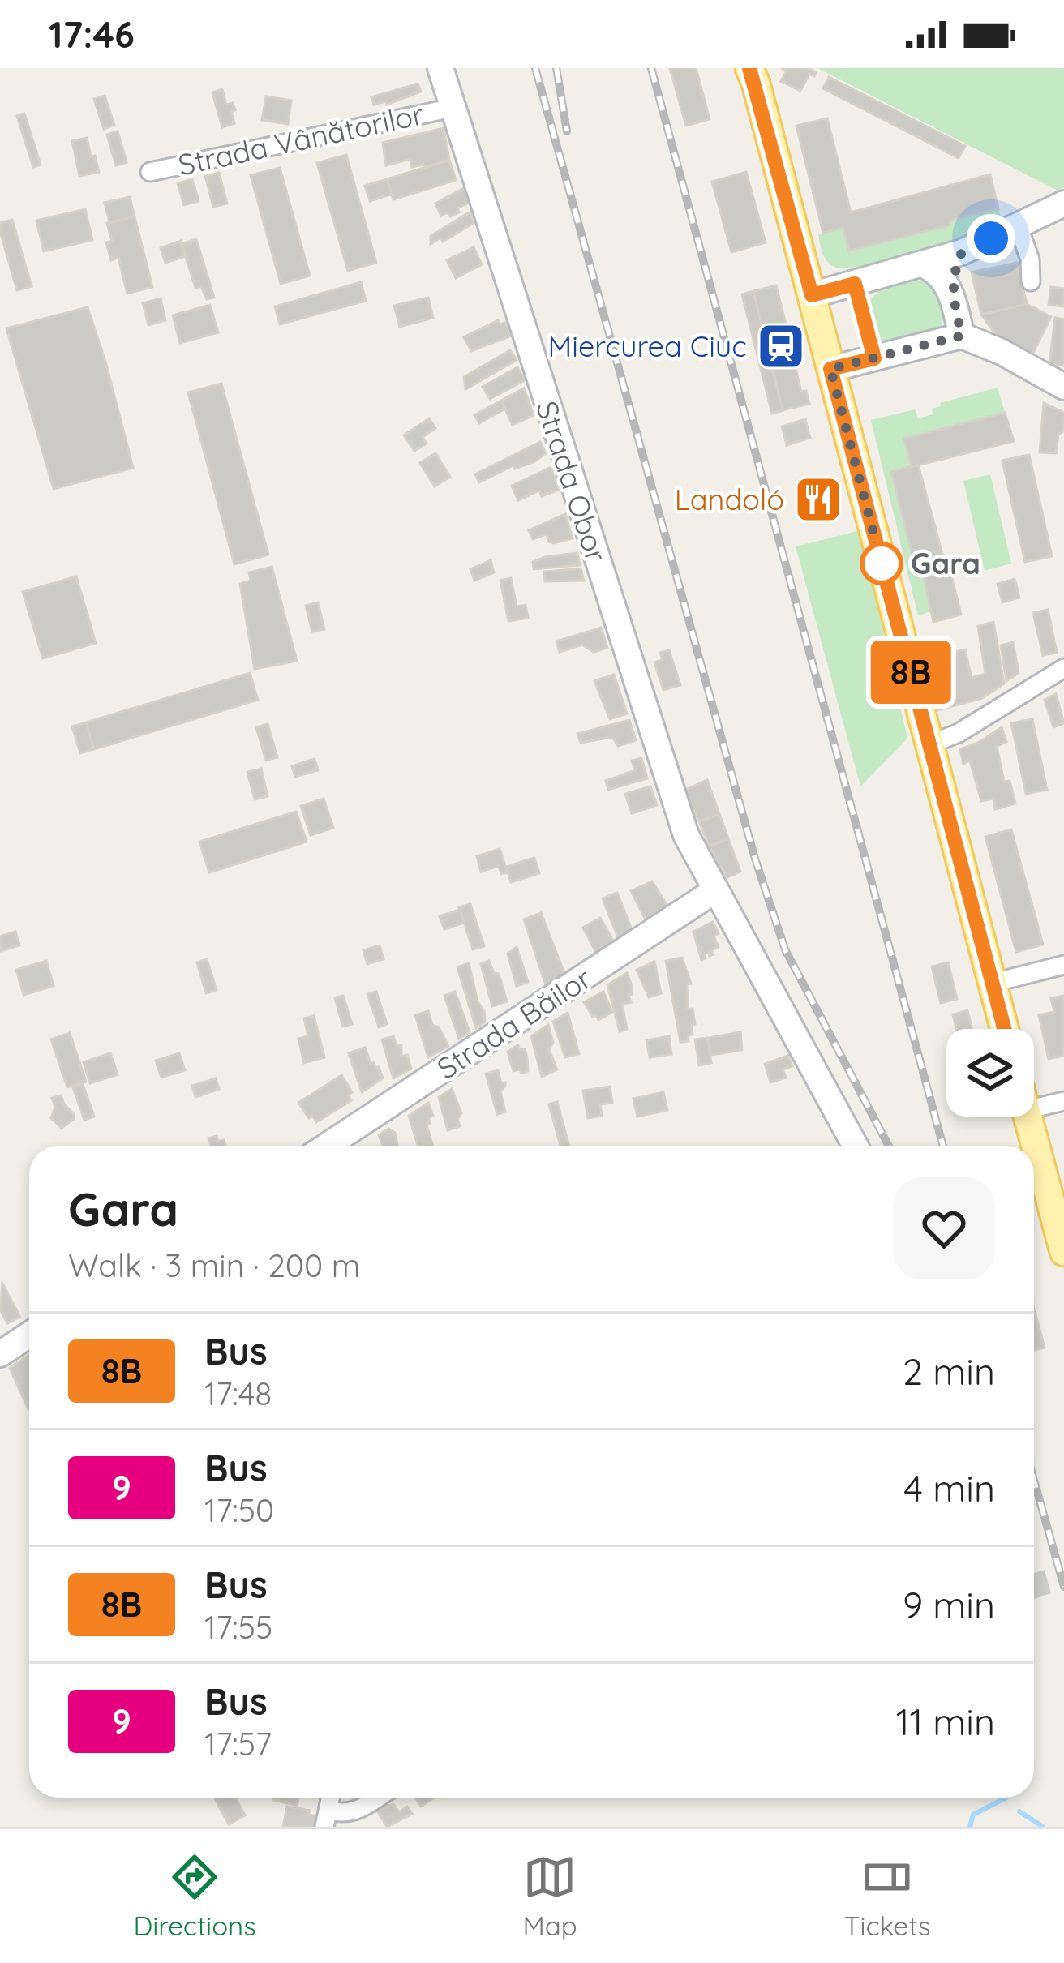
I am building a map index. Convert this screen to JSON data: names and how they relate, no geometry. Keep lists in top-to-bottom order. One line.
{"streets":{"street":["Strada Vânătorilor","Strada Obor","Strada Băilor"]},"crossings":[["Strada Vânătorilor","Strada Obor"],["Strada Obor","Strada Băilor"]],"places":{"station":["Miercurea Ciuc"],"restaurant":["Landoló"],"other":["Gara"]},"lines":["bus line 8B"],"page":{"status":"17:46","on_map":"8B","heading":["Gara","Walk · 3 min · 200 m"],"list":[{"mark":"8B","name":"Bus","note":"17:48","value":"2 min"},{"mark":"9","name":"Bus","note":"17:50","value":"4 min"},{"mark":"8B","name":"Bus","note":"17:55","value":"9 min"},{"mark":"9","name":"Bus","note":"17:57","value":"11 min"}],"tabs":["Directions","Map","Tickets"]}}
